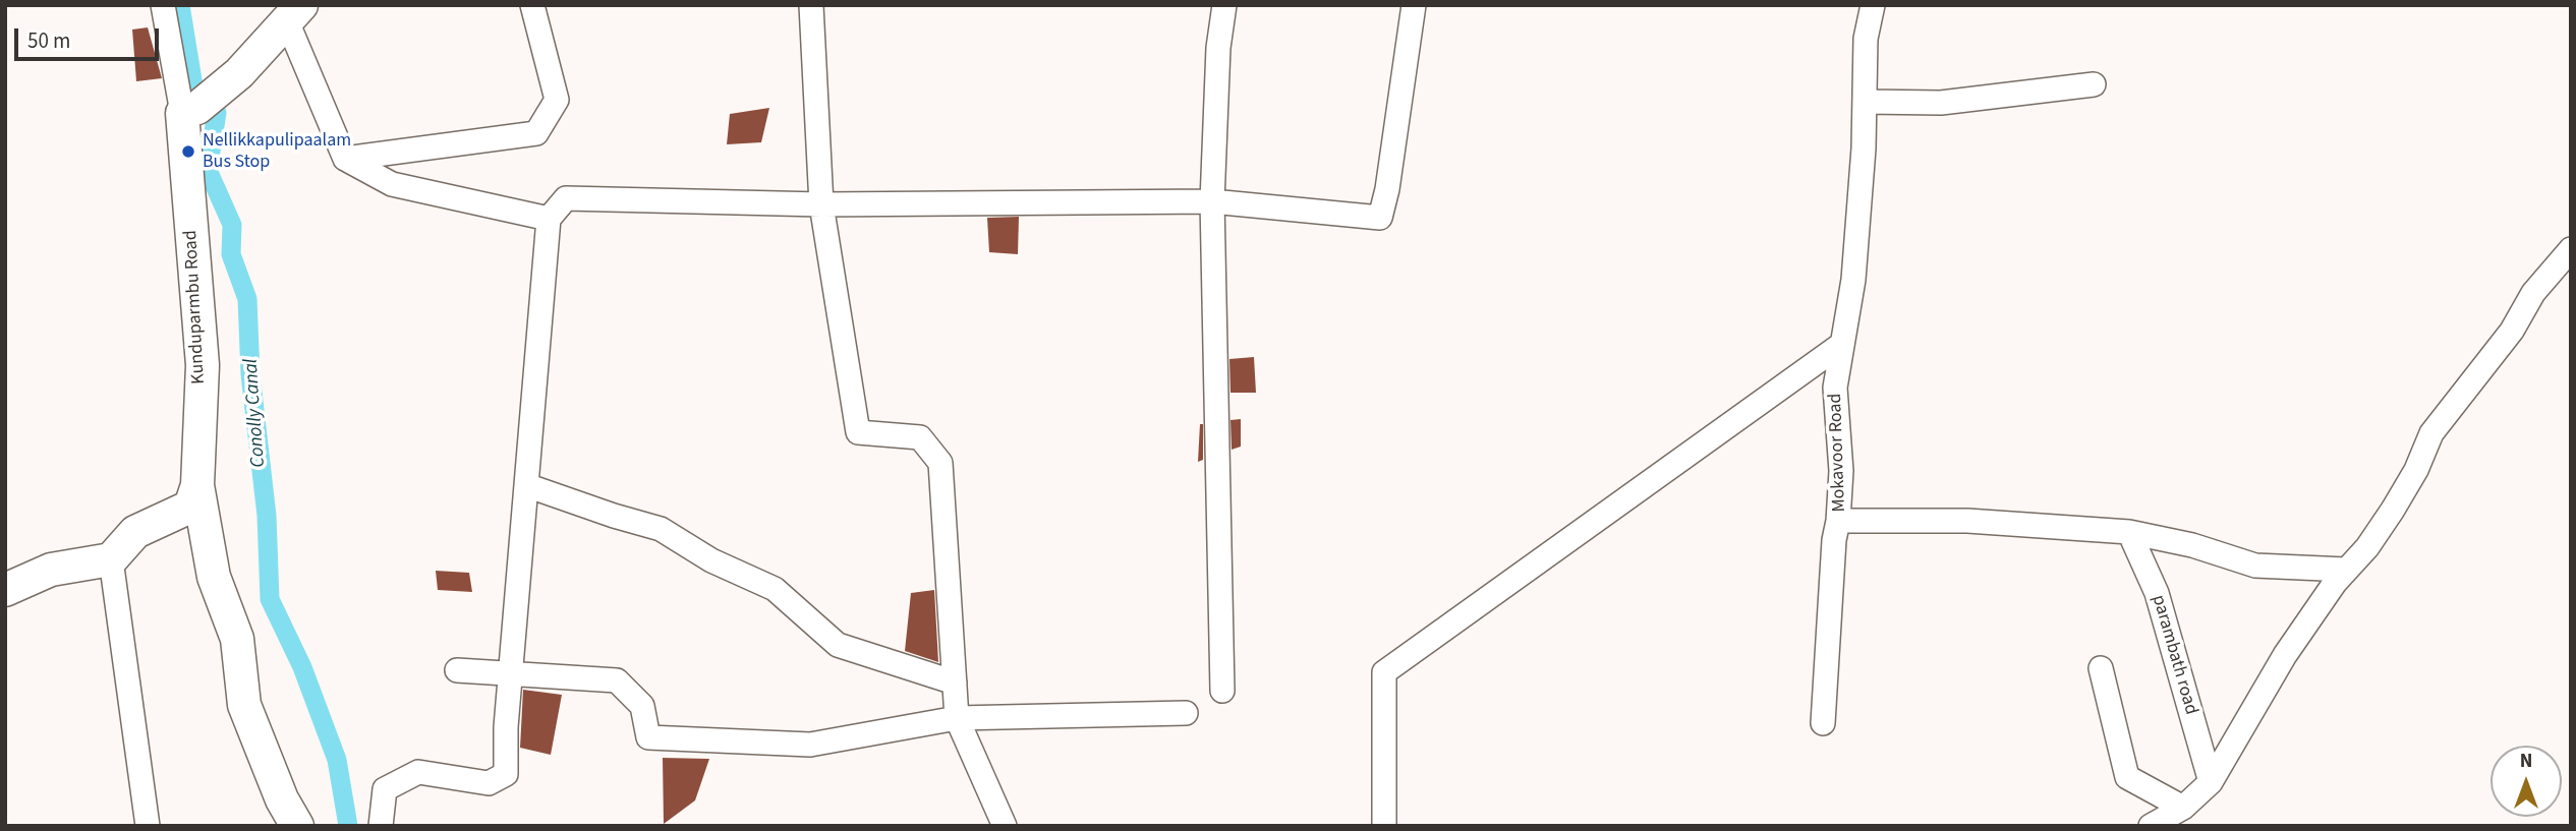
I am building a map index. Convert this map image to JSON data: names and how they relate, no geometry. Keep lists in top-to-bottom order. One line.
{"streets":{"main road":["Kunduparmbu Road"],"street":["Mokavoor Road","parambath road"]},"crossings":[["Mokavoor Road","parambath road"]],"water":["Conolly Canal"],"places":["Nellikkapulipaalam Bus Stop"],"scale_bar":"50 m","north":"top"}
